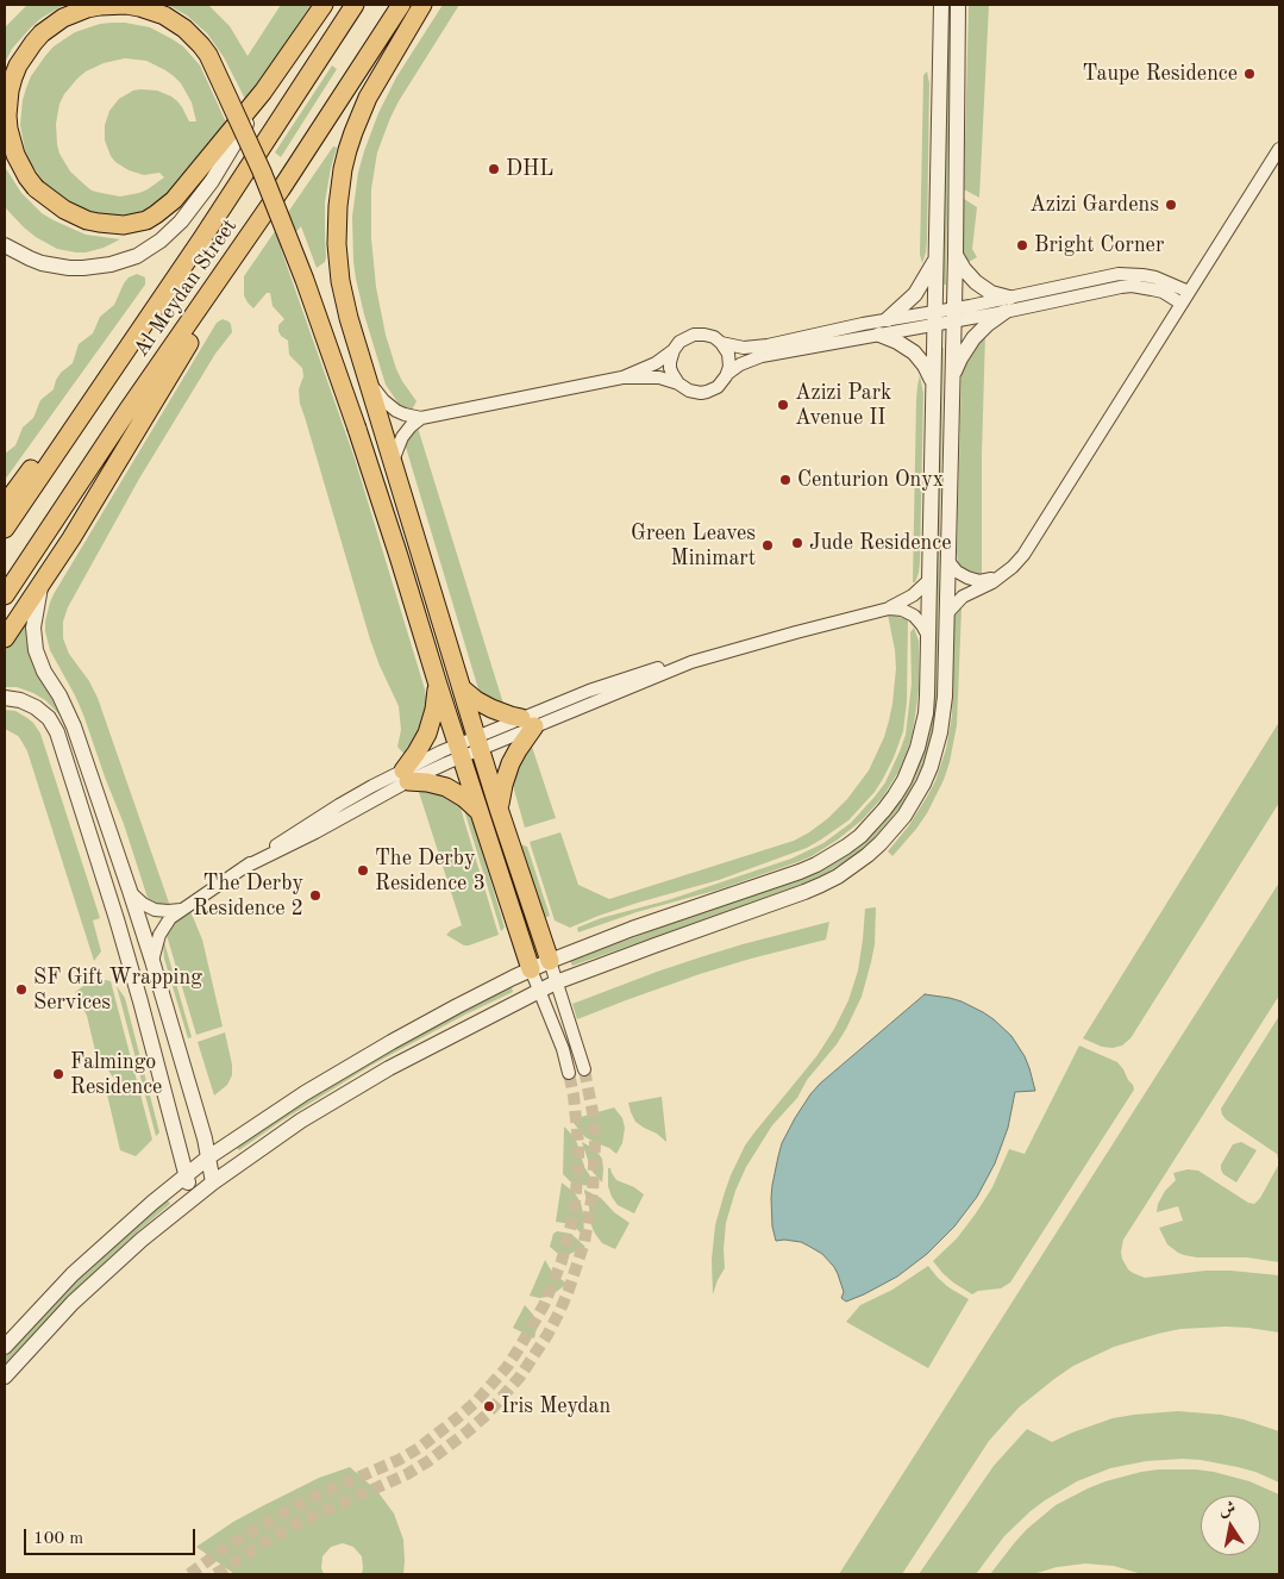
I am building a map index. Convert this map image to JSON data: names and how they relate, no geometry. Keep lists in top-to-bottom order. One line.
{"streets":{"main road":["Al Meydan Street"]},"places":["Taupe Residence","DHL","Azizi Gardens","Bright Corner","Azizi Park Avenue II","Centurion Onyx","Jude Residence","Green Leaves Minimart","The Derby Residence 3","The Derby Residence 2","SF Gift Wrapping Services","Falmingo Residence","Iris Meydan"],"scale_bar":"100 m","north":"top"}
